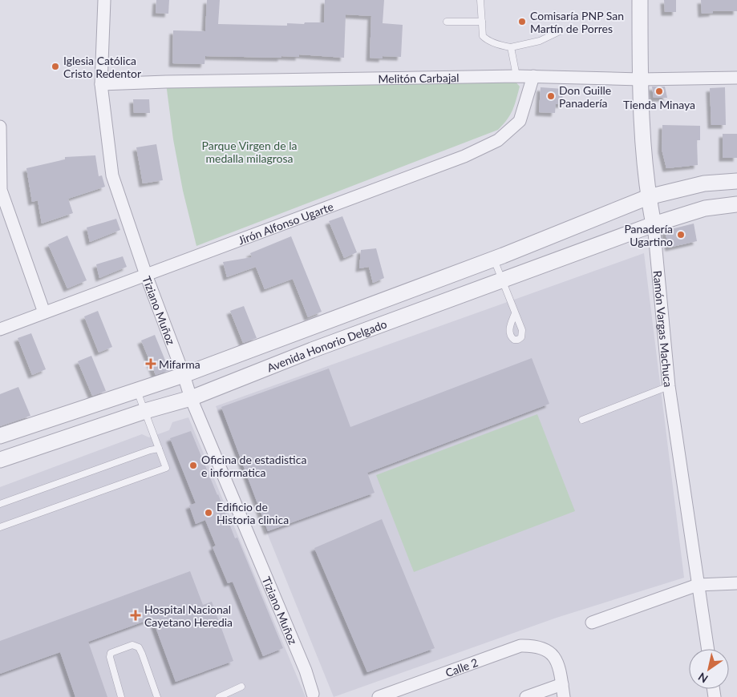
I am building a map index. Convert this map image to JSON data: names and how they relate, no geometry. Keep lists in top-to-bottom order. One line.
{"streets":{"street":["Melitón Carbajal","Jirón Alfonso Ugarte","Tiziano Muñoz","Ramón Vargas Machuca","Avenida Honorio Delgado","Calle 2"]},"crossings":[["Melitón Carbajal","Jirón Alfonso Ugarte"],["Melitón Carbajal","Tiziano Muñoz"],["Melitón Carbajal","Ramón Vargas Machuca"],["Jirón Alfonso Ugarte","Tiziano Muñoz"],["Tiziano Muñoz","Avenida Honorio Delgado"],["Ramón Vargas Machuca","Avenida Honorio Delgado"]],"parks":["Parque Virgen de la medalla milagrosa"],"places":{"other":["Comisaría PNP San Martín de Porres","Iglesia Católica Cristo Redentor","Tienda Minaya","Don Guille Panadería","Panadería Ugartino","Oficina de estadistica e informatica","Edificio de Historia clinica"],"health":["Mifarma","Hospital Nacional Cayetano Heredia"]},"north":"bottom left"}
